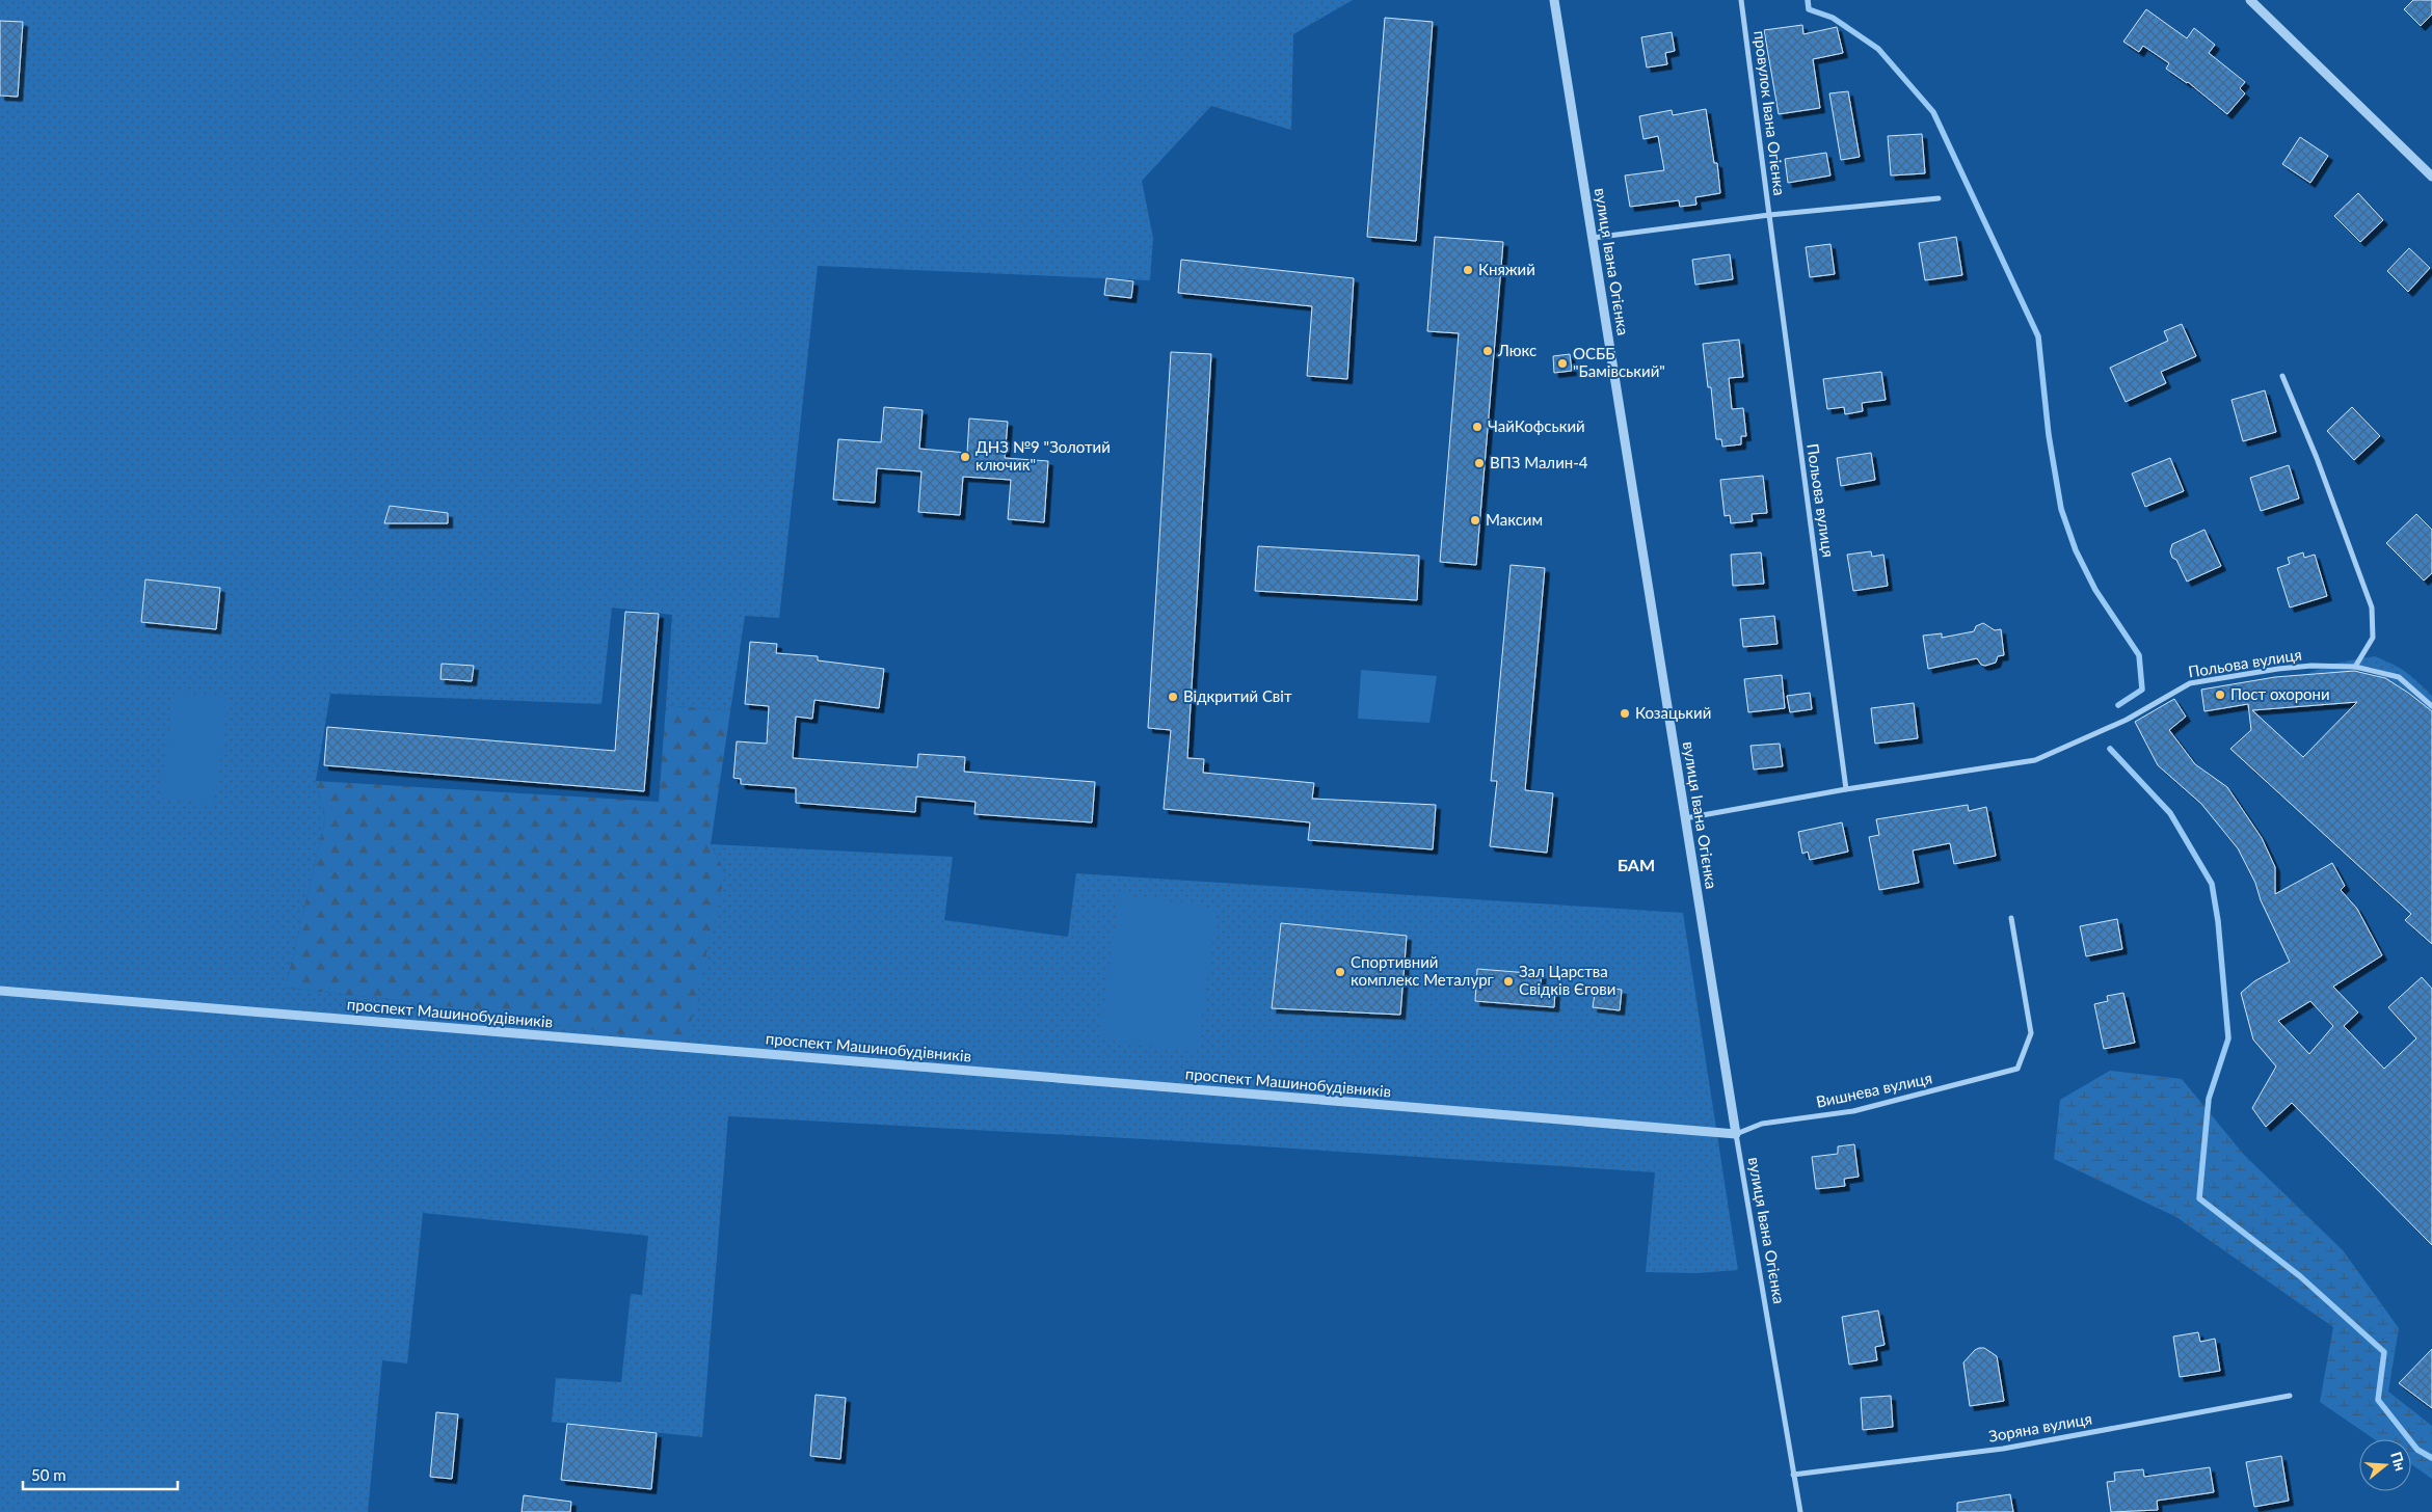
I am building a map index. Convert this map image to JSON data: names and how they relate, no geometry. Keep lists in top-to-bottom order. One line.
{"streets":{"street":["провулок Івана Огієнка","вулиця Івана Огієнка","Польова вулиця","проспект Машинобудівників","Вишнева вулиця","Зоряна вулиця"]},"crossings":[["провулок Івана Огієнка","Польова вулиця"],["вулиця Івана Огієнка","Польова вулиця"],["вулиця Івана Огієнка","проспект Машинобудівників"],["вулиця Івана Огієнка","Вишнева вулиця"],["вулиця Івана Огієнка","Зоряна вулиця"],["проспект Машинобудівників","Вишнева вулиця"]],"districts":["БАМ"],"places":["Княжий","Люкс","ОСББ \"Бамівський\"","ЧайКофський","ДНЗ №9 \"Золотий ключик\"","ВПЗ Малин-4","Максим","Пост охорони","Відкритий Світ","Козацький","Спортивний комплекс Металург","Зал Царства Свідків Єгови"],"scale_bar":"50 m","north":"right"}
